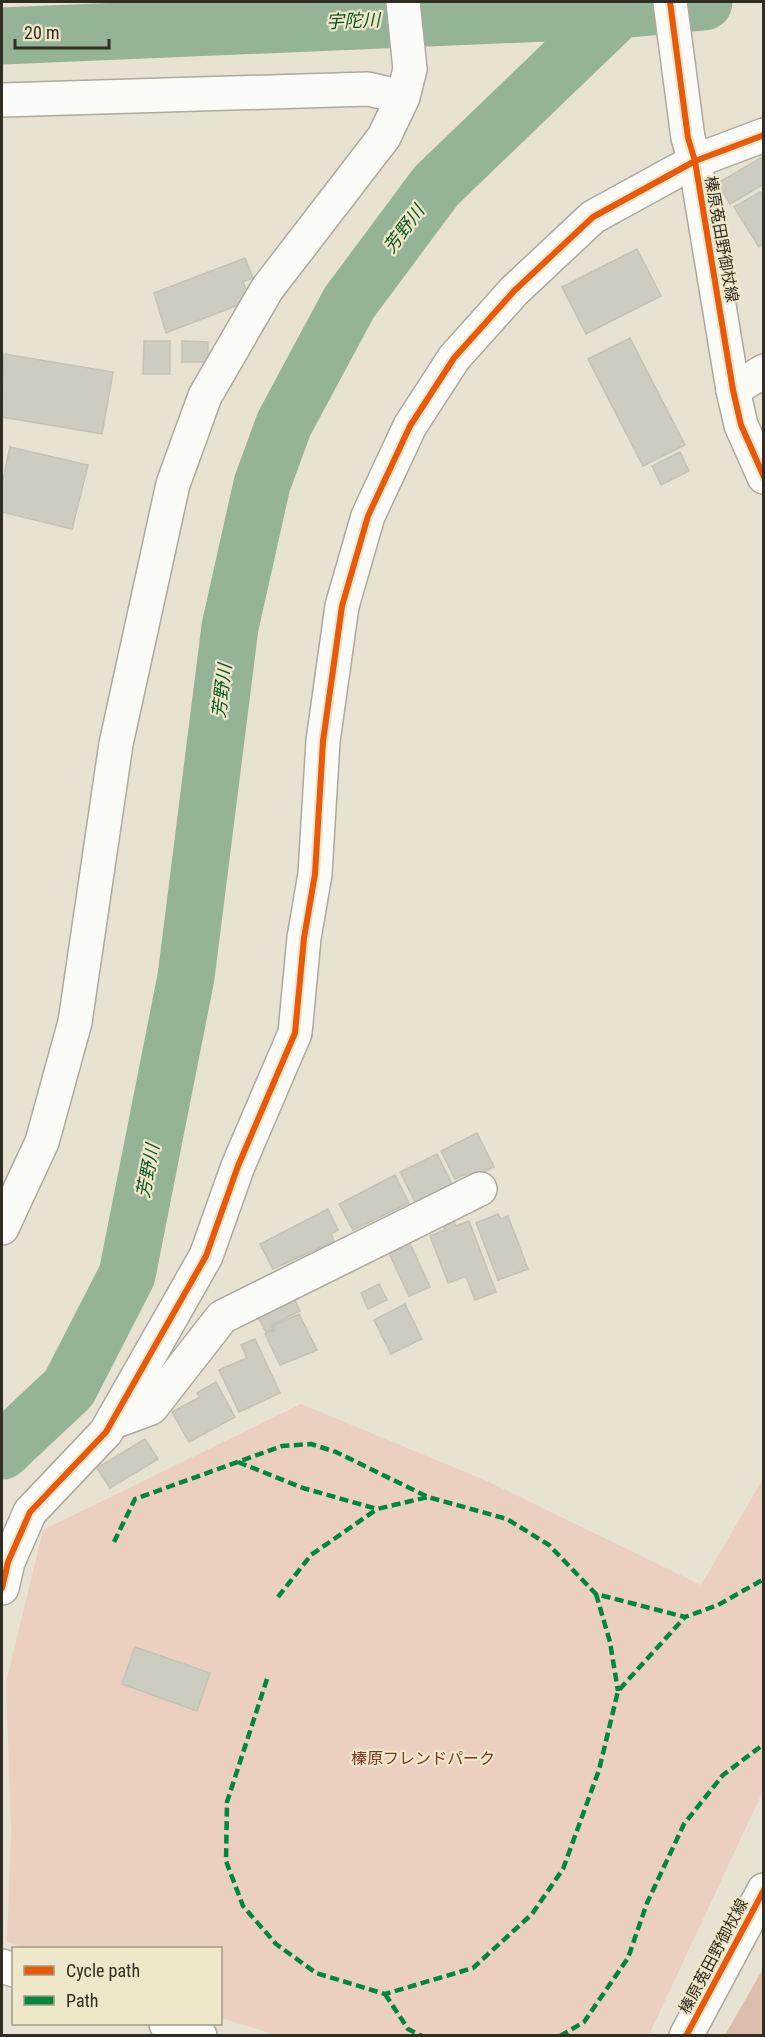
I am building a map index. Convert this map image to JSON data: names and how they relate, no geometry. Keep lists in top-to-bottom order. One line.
{"streets":{"street":["榛原菟田野御杖線"]},"water":["宇陀川","芳野川"],"parks":["榛原フレンドパーク"],"legend":["Cycle path","Path"],"scale_bar":"20 m"}
